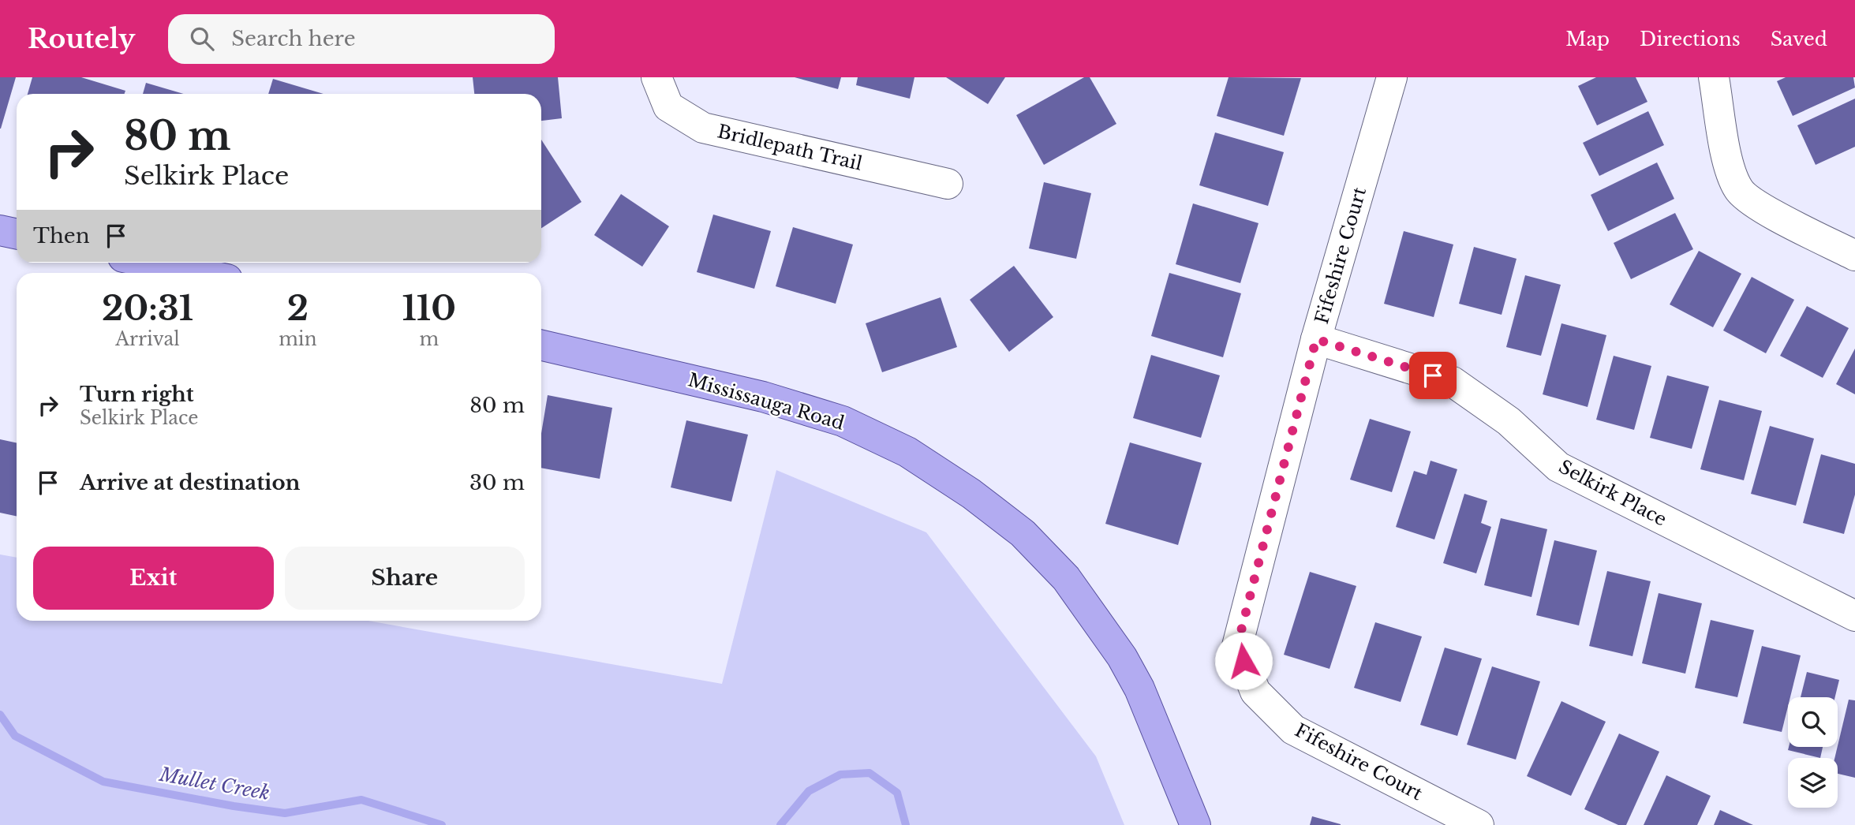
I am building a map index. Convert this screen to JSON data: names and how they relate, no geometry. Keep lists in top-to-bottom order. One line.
{"streets":{"main road":["Mississauga Road"],"street":["Bridlepath Trail","Fifeshire Court","Selkirk Place"]},"crossings":[["Fifeshire Court","Selkirk Place"]],"water":["Mullet Creek"],"page":{"header":"Routely","search":"Search here","nav":["Map","Directions","Saved"],"turn":["80 m","Selkirk Place"],"then":"Then","eta":["20:31","Arrival","2","min","110","m"],"list":[{"name":"Turn right","note":"Selkirk Place","value":"80 m"},{"name":"Arrive at destination","value":"30 m"}],"buttons":["Exit","Share"]}}
